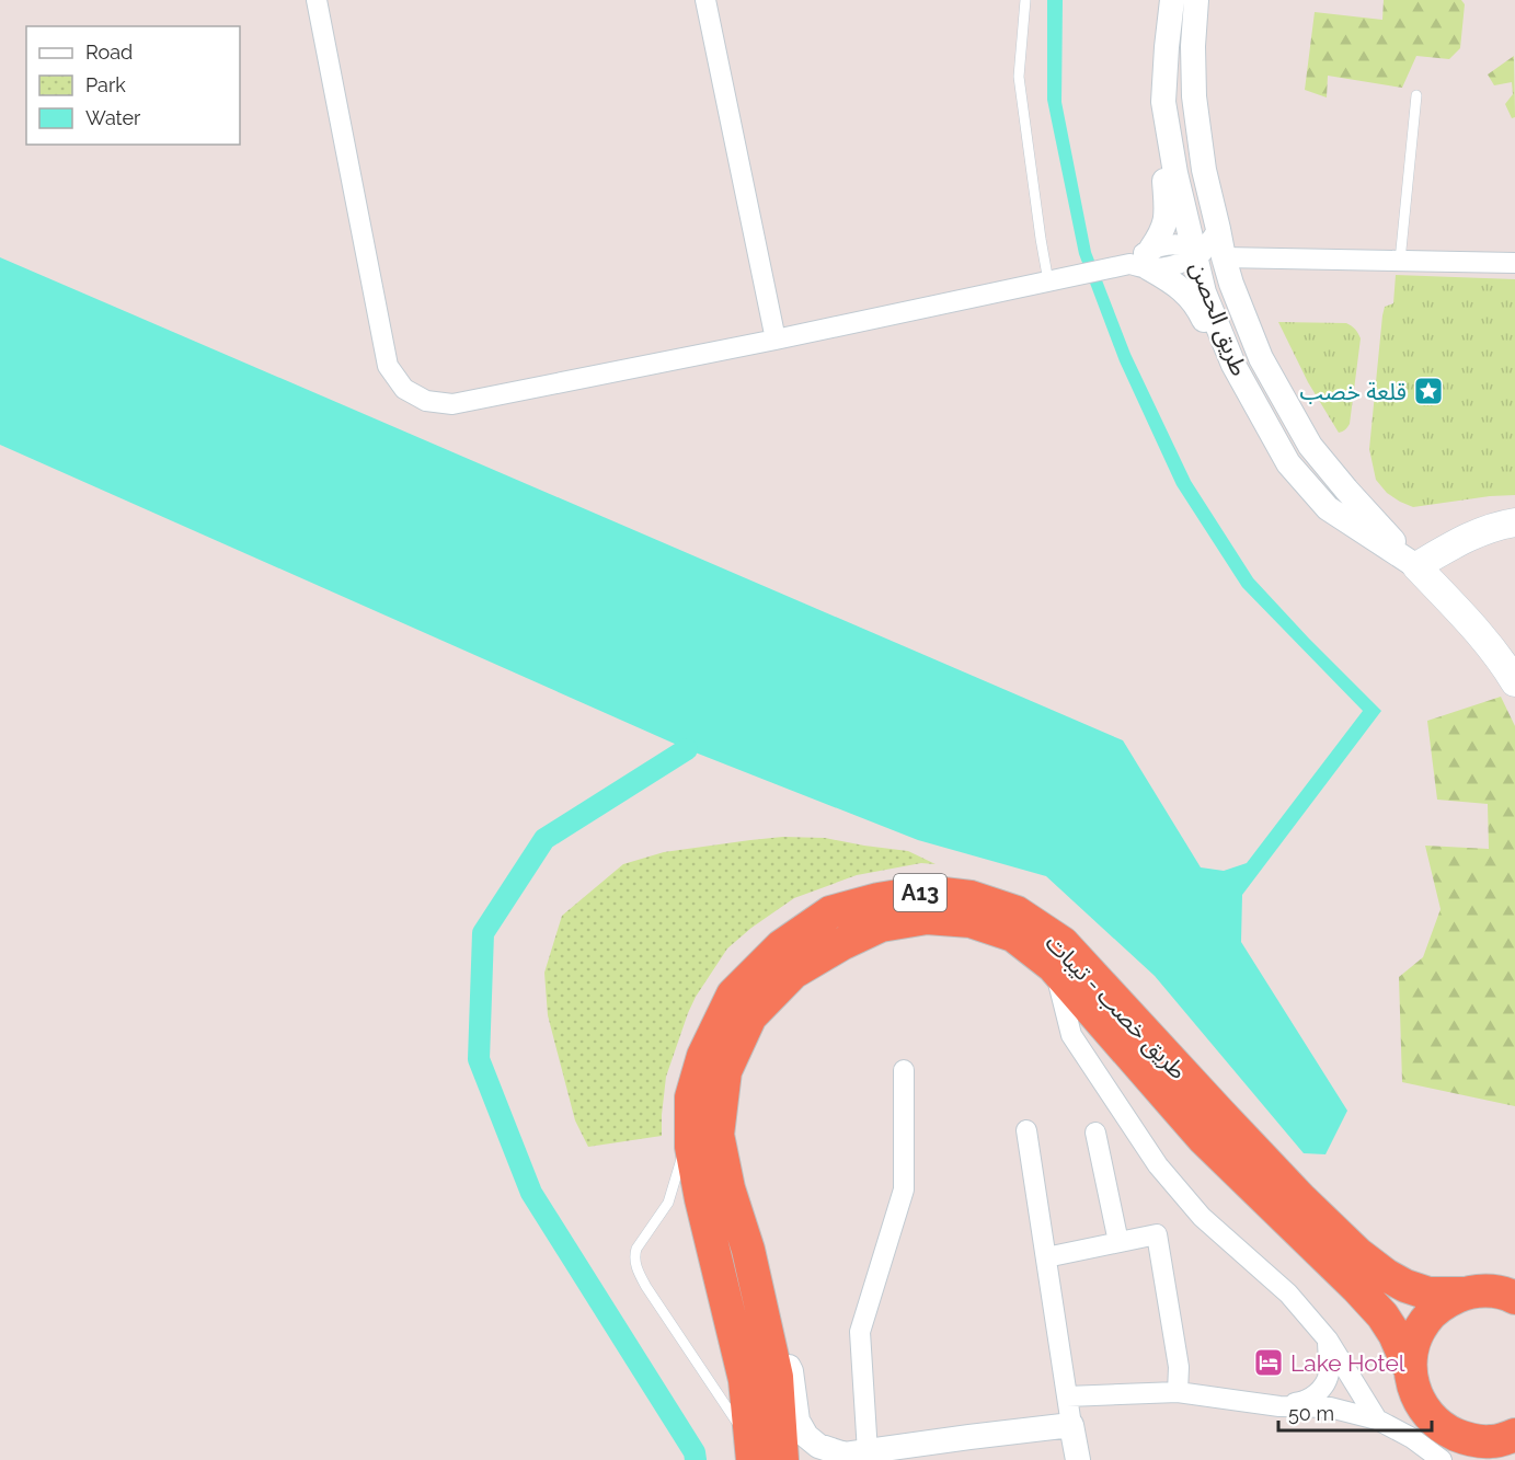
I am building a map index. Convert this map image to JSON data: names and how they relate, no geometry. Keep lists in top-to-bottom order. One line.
{"streets":{"highway":["A13","طريق خصب - تيبات"],"main road":["طريق الحصن"]},"crossings":[["A13","طريق خصب - تيبات"]],"places":{"place":["قلعة خصب"],"hotel":["Lake Hotel"]},"legend":["Road","Park","Water"],"scale_bar":"50 m"}
